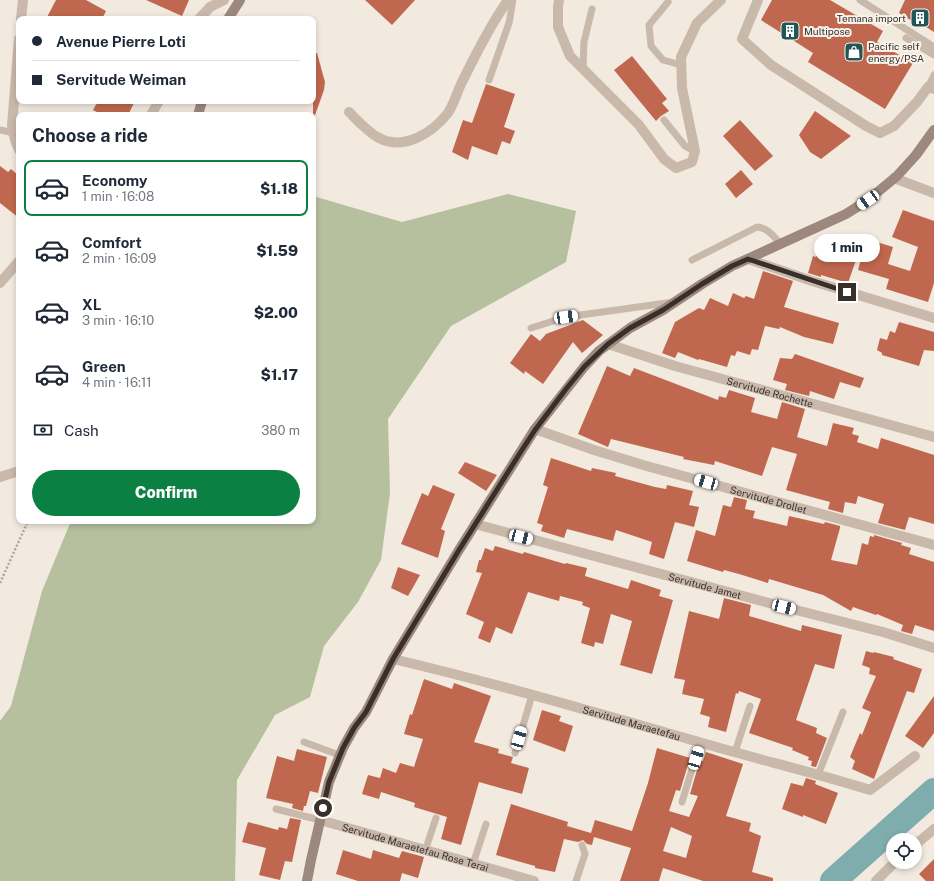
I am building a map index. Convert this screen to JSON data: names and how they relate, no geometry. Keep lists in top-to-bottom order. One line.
{"streets":{"street":["Servitude Rochette","Servitude Drollet","Servitude Jamet","Servitude Maraetefau","Servitude Maraetefau Rose Terai"]},"places":{"building":["Temana import","Multipose"],"shop":["Pacific self energy/PSA"]},"page":{"banner":["Avenue Pierre Loti","Servitude Weiman"],"heading":"Choose a ride","list":[{"name":"Economy","note":"1 min · 16:08","value":"$1.18"},{"name":"Comfort","note":"2 min · 16:09","value":"$1.59"},{"name":"XL","note":"3 min · 16:10","value":"$2.00"},{"name":"Green","note":"4 min · 16:11","value":"$1.17"}],"bubble":"1 min","pay":["Cash","380 m"],"buttons":"Confirm"}}
